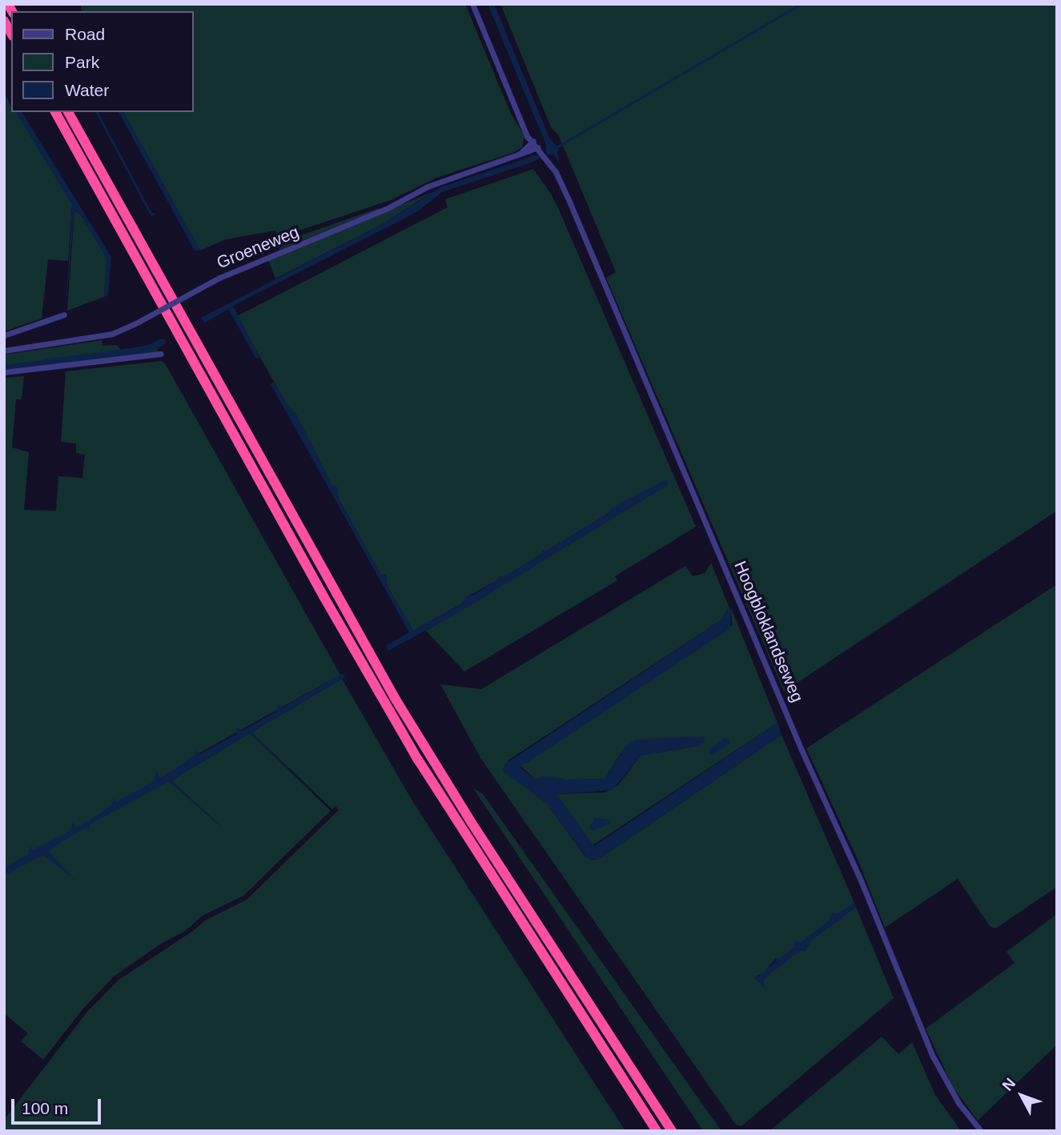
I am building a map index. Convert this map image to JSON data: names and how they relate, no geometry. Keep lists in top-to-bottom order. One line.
{"streets":{"street":["Groeneweg","Hoogbloklandseweg"]},"crossings":[["Groeneweg","Hoogbloklandseweg"]],"legend":["Road","Park","Water"],"scale_bar":"100 m","north":"top left"}
